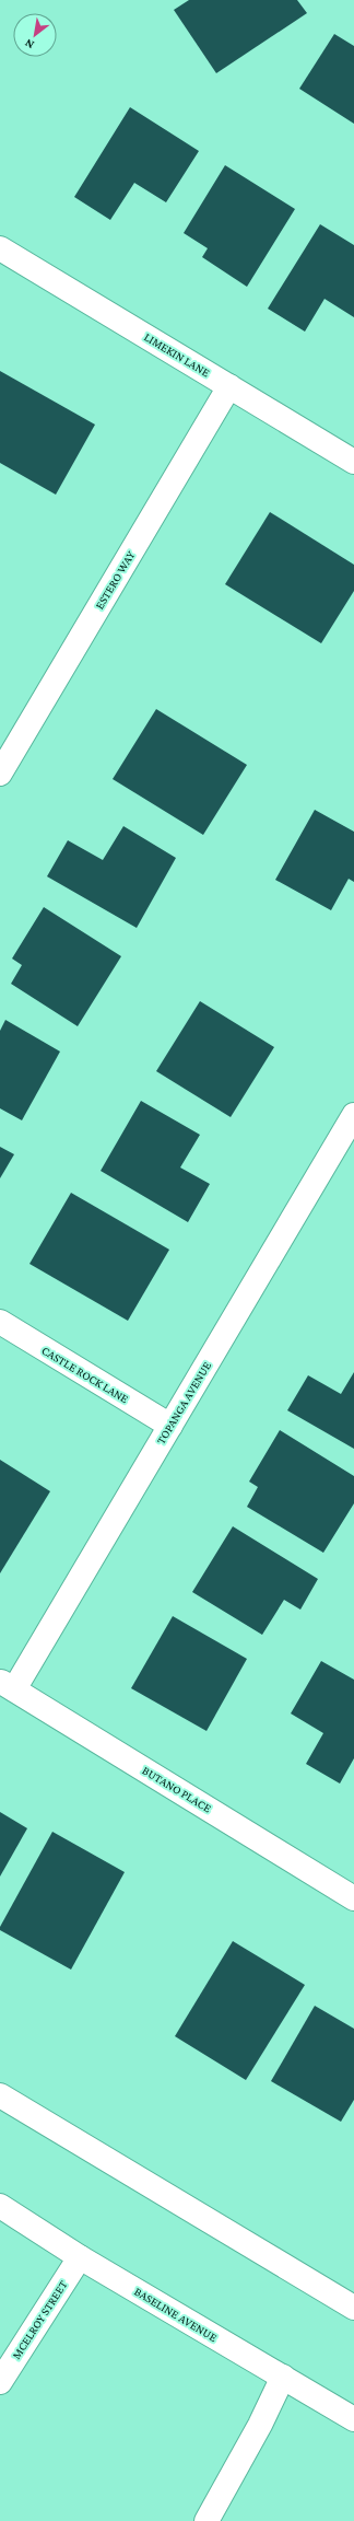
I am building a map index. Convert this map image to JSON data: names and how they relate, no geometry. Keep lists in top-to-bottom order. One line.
{"streets":{"street":["LIMEKIN LANE","ESTERO WAY","CASTLE ROCK LANE","TOPANGA AVENUE","BUTANO PLACE","BASELINE AVENUE","MCELROY STREET"]},"crossings":[["LIMEKIN LANE","ESTERO WAY"],["CASTLE ROCK LANE","TOPANGA AVENUE"],["TOPANGA AVENUE","BUTANO PLACE"],["BASELINE AVENUE","MCELROY STREET"]],"north":"bottom left"}
